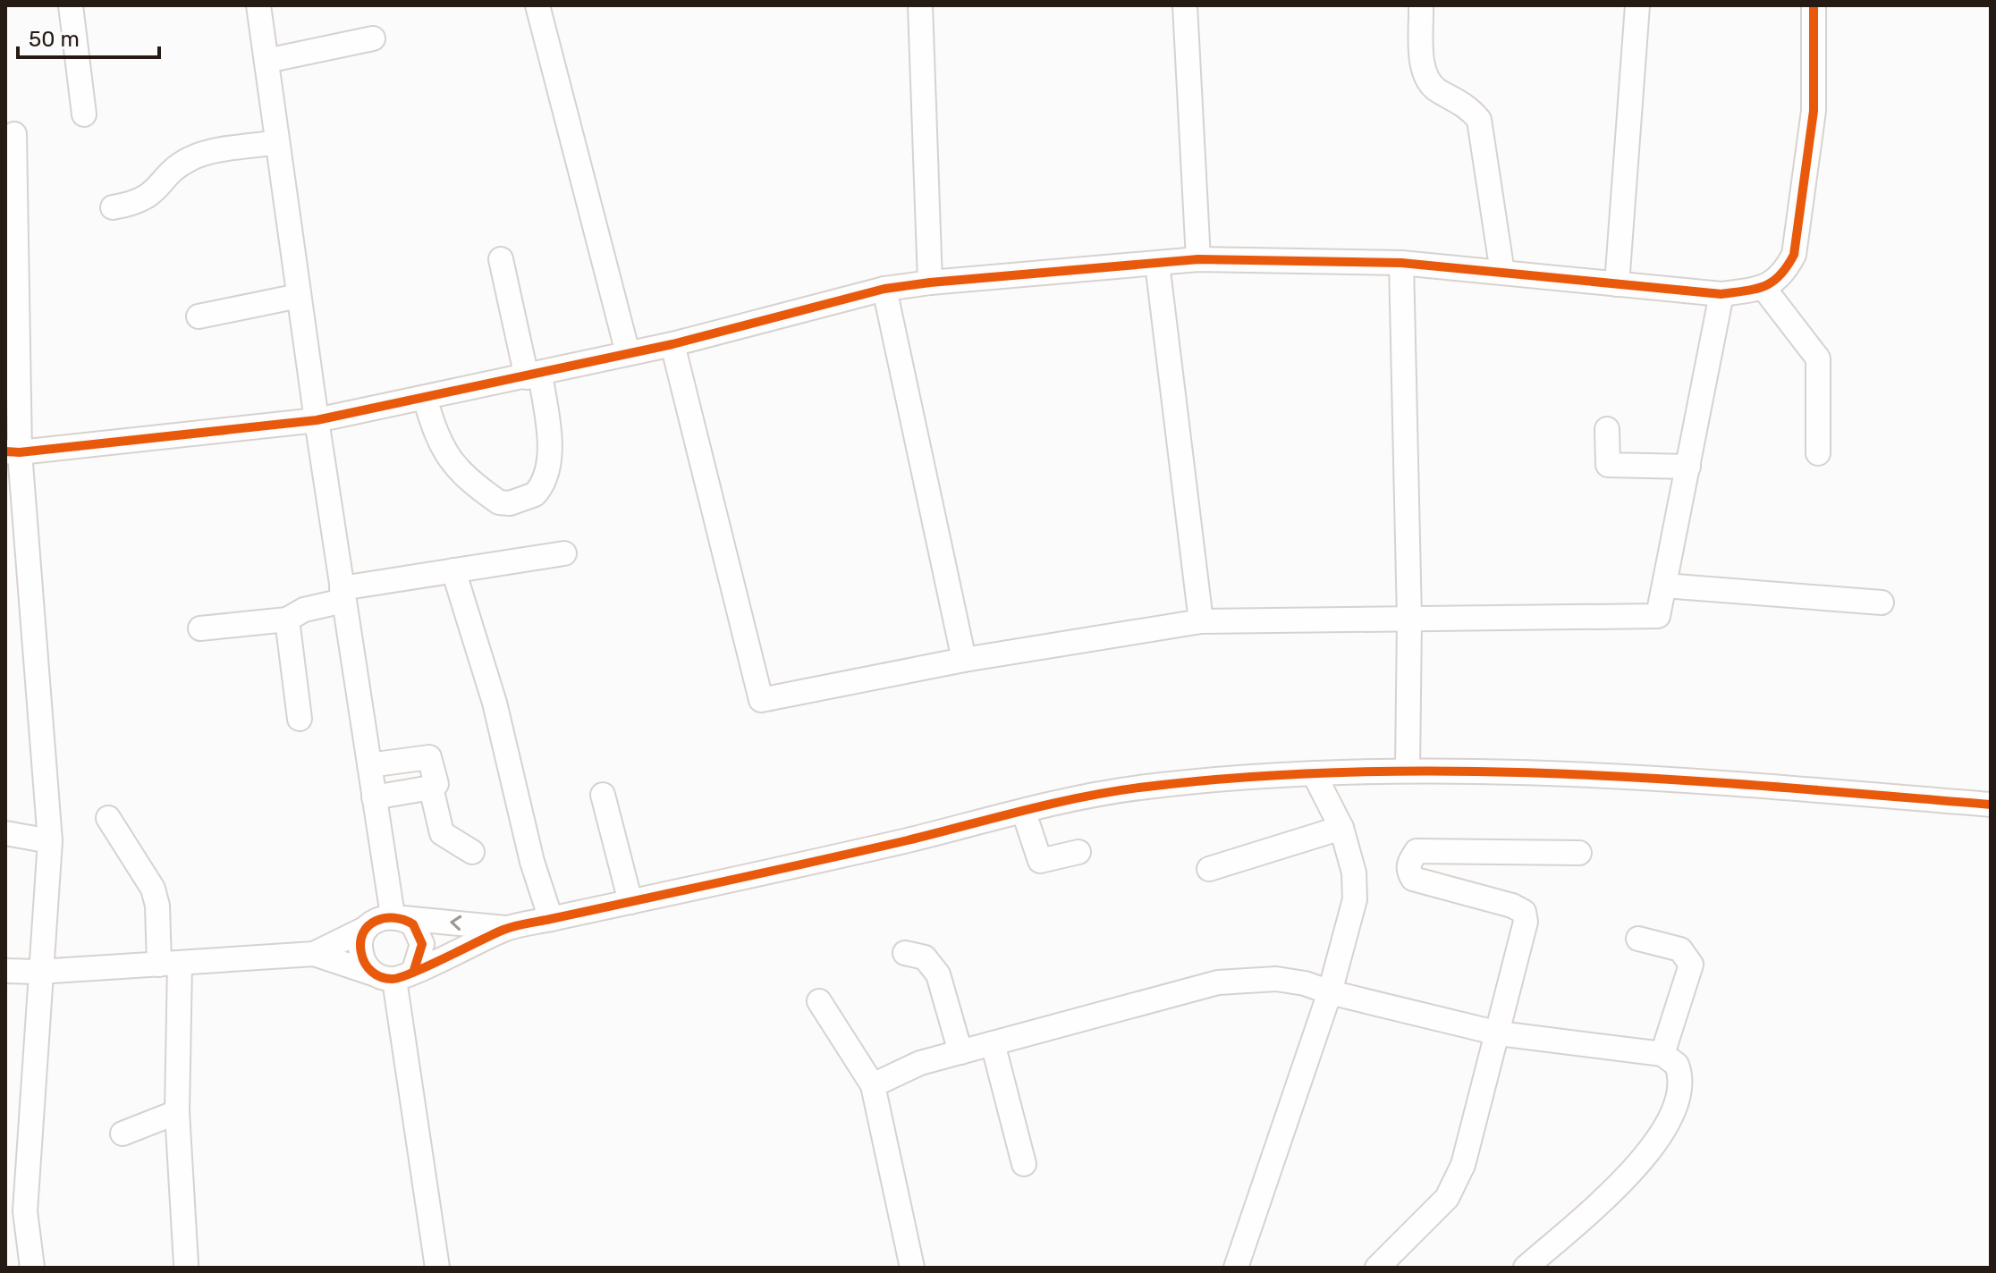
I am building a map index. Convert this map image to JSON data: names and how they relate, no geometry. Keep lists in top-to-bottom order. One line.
{"scale_bar":"50 m"}
